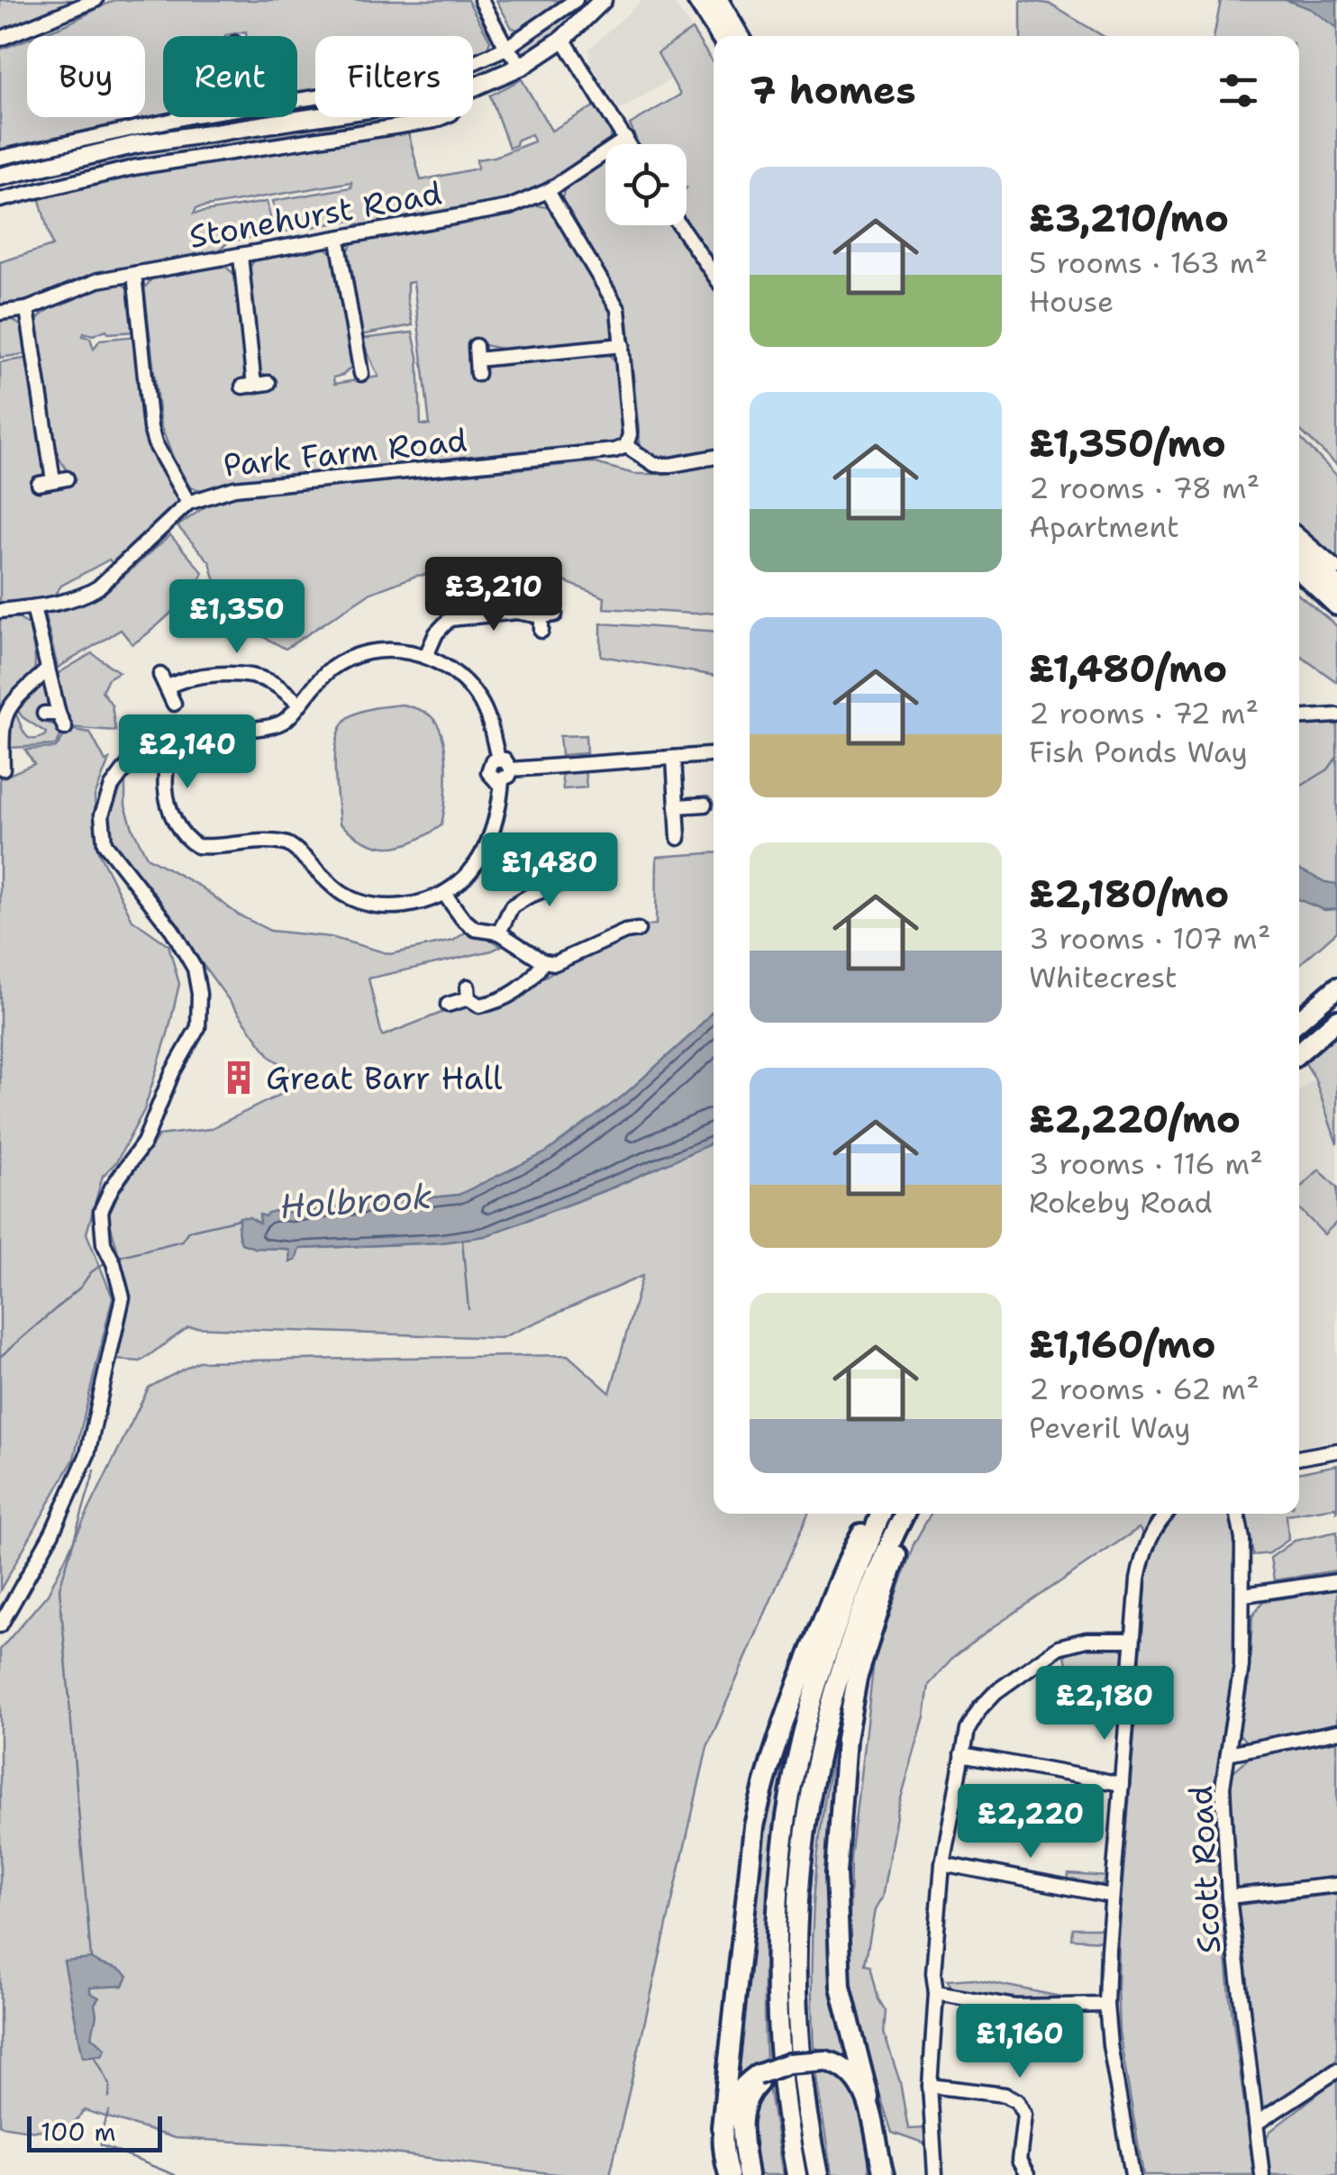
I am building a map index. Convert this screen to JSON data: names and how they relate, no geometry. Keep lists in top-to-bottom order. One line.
{"streets":{"street":["Stonehurst Road","Park Farm Road","Scott Road"]},"water":["Holbrook"],"places":{"building":["Great Barr Hall"]},"scale_bar":"100 m","page":{"chip":["Buy","Rent","Filters"],"heading":"7 homes","list":[{"name":"£3,210/mo","note":"5 rooms · 163 m² · House"},{"name":"£1,350/mo","note":"2 rooms · 78 m² · Apartment"},{"name":"£1,480/mo","note":"2 rooms · 72 m² · Fish Ponds Way"},{"name":"£2,180/mo","note":"3 rooms · 107 m² · Whitecrest"},{"name":"£2,220/mo","note":"3 rooms · 116 m² · Rokeby Road"},{"name":"£1,160/mo","note":"2 rooms · 62 m² · Peveril Way"}],"price":["£3,210","£1,350","£2,140","£1,480","£2,180","£2,220","£1,160"],"scale":"100 m"}}
